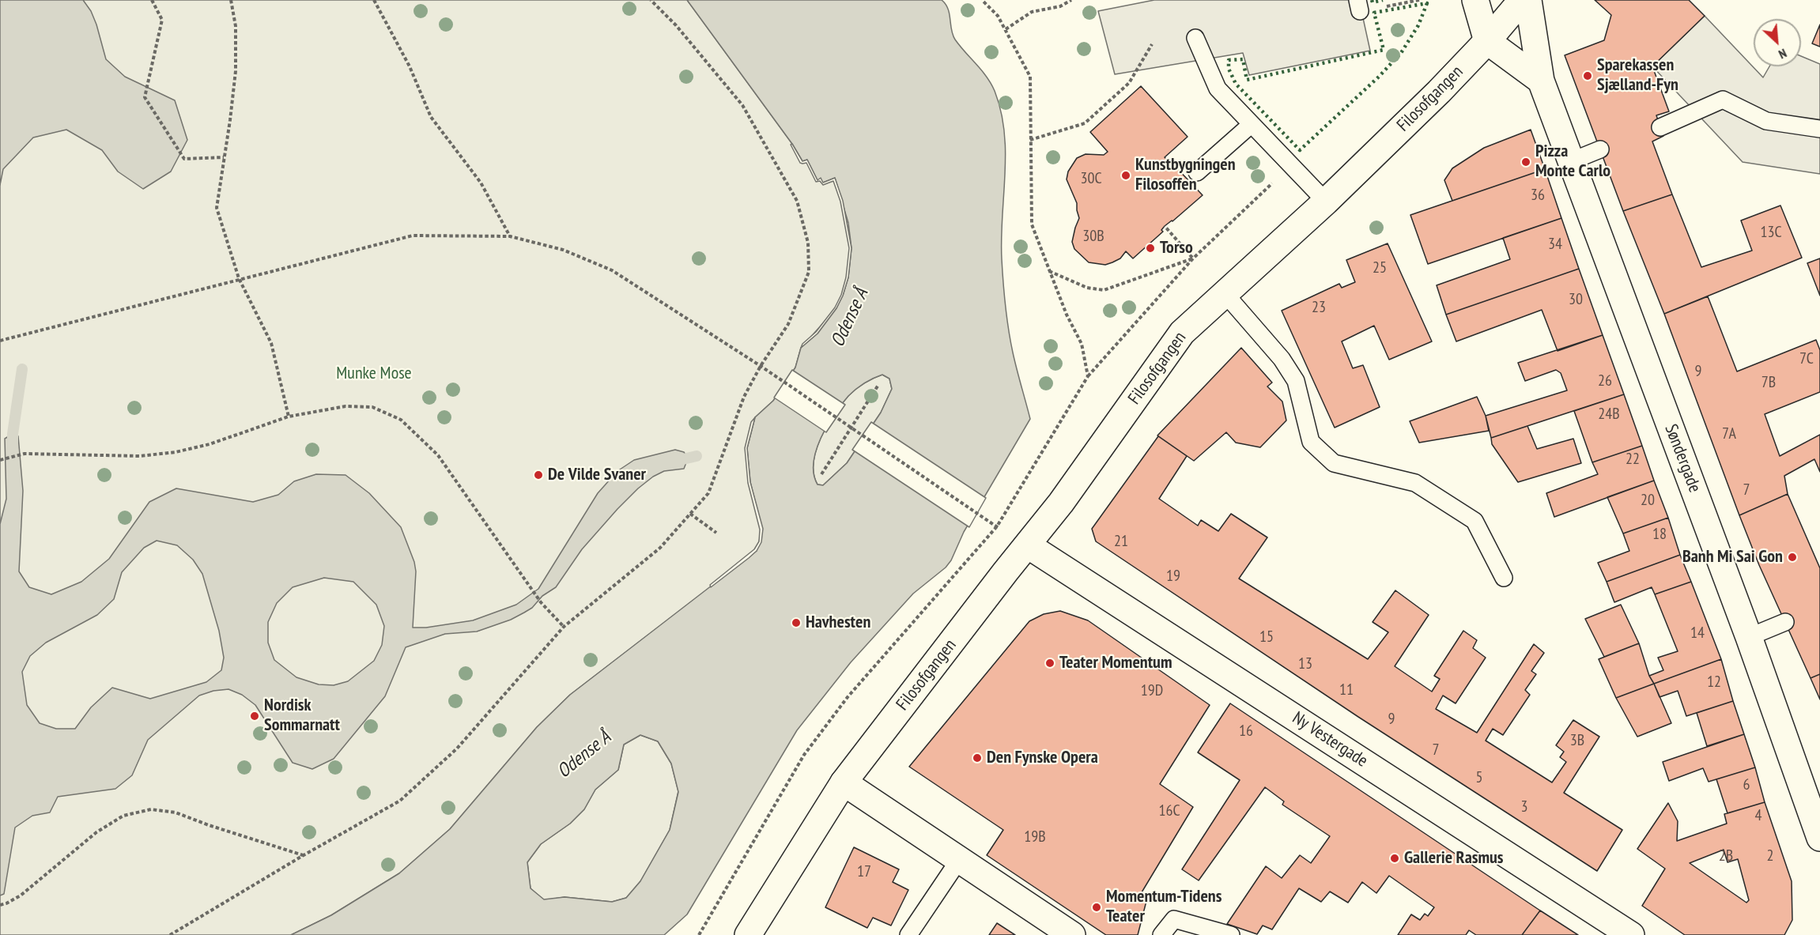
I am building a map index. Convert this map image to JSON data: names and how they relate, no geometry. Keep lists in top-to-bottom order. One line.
{"streets":{"street":["Filosofgangen","Søndergade","Ny Vestergade"]},"crossings":[["Filosofgangen","Ny Vestergade"]],"water":["Odense Å"],"parks":["Munke Mose"],"places":["Sparekassen Sjælland-Fyn","Pizza Monte Carlo","Kunstbygningen Filosoffen","Torso","De Vilde Svaner","Banh Mi Sai Gon","Havhesten","Teater Momentum","Nordisk Sommarnatt","Den Fynske Opera","Gallerie Rasmus","Momentum-Tidens Teater"],"house_numbers":["30C","36","13C","30B","34","25","30","23","7C","9","26","7B","24B","7A","22","7","20","18","21","19","14","15","13","12","11","19D","9","16","3B","7","5","6","3","16C","4","19B","2B","2","17"],"north":"bottom right"}
